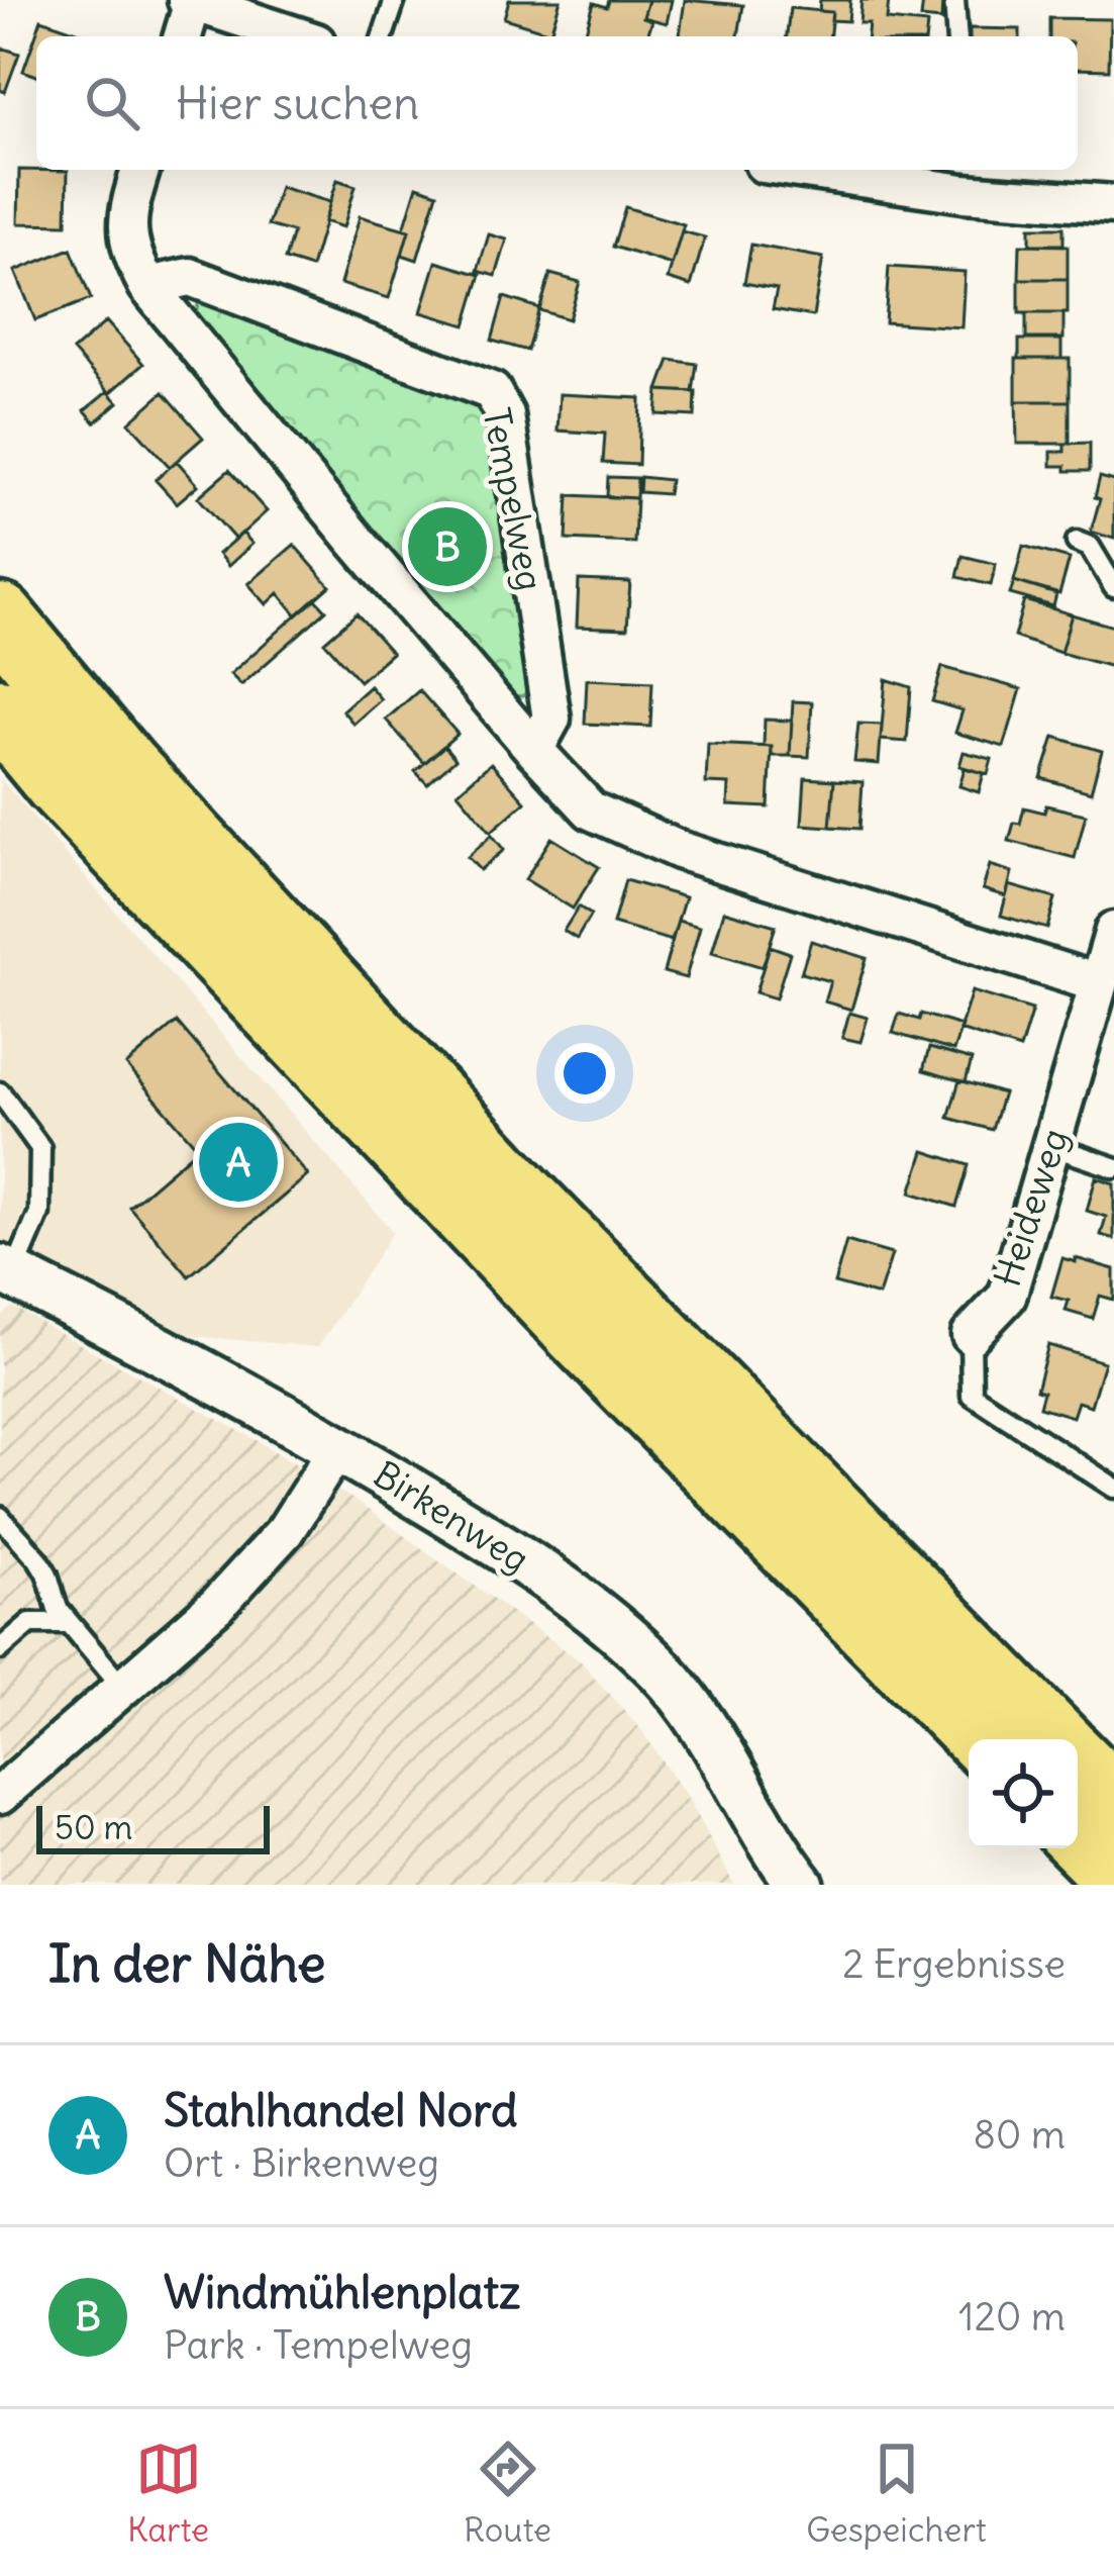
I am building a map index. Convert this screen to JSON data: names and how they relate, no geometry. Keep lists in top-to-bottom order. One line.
{"streets":{"street":["Tempelweg","Heideweg","Birkenweg"]},"scale_bar":"50 m","page":{"search":"Hier suchen","pins":["B","A"],"scale":"50 m","heading":["In der Nähe","2 Ergebnisse"],"list":[{"mark":"A","name":"Stahlhandel Nord","note":"Ort · Birkenweg","value":"80 m"},{"mark":"B","name":"Windmühlenplatz","note":"Park · Tempelweg","value":"120 m"}],"nav":["Karte","Route","Gespeichert"]}}
